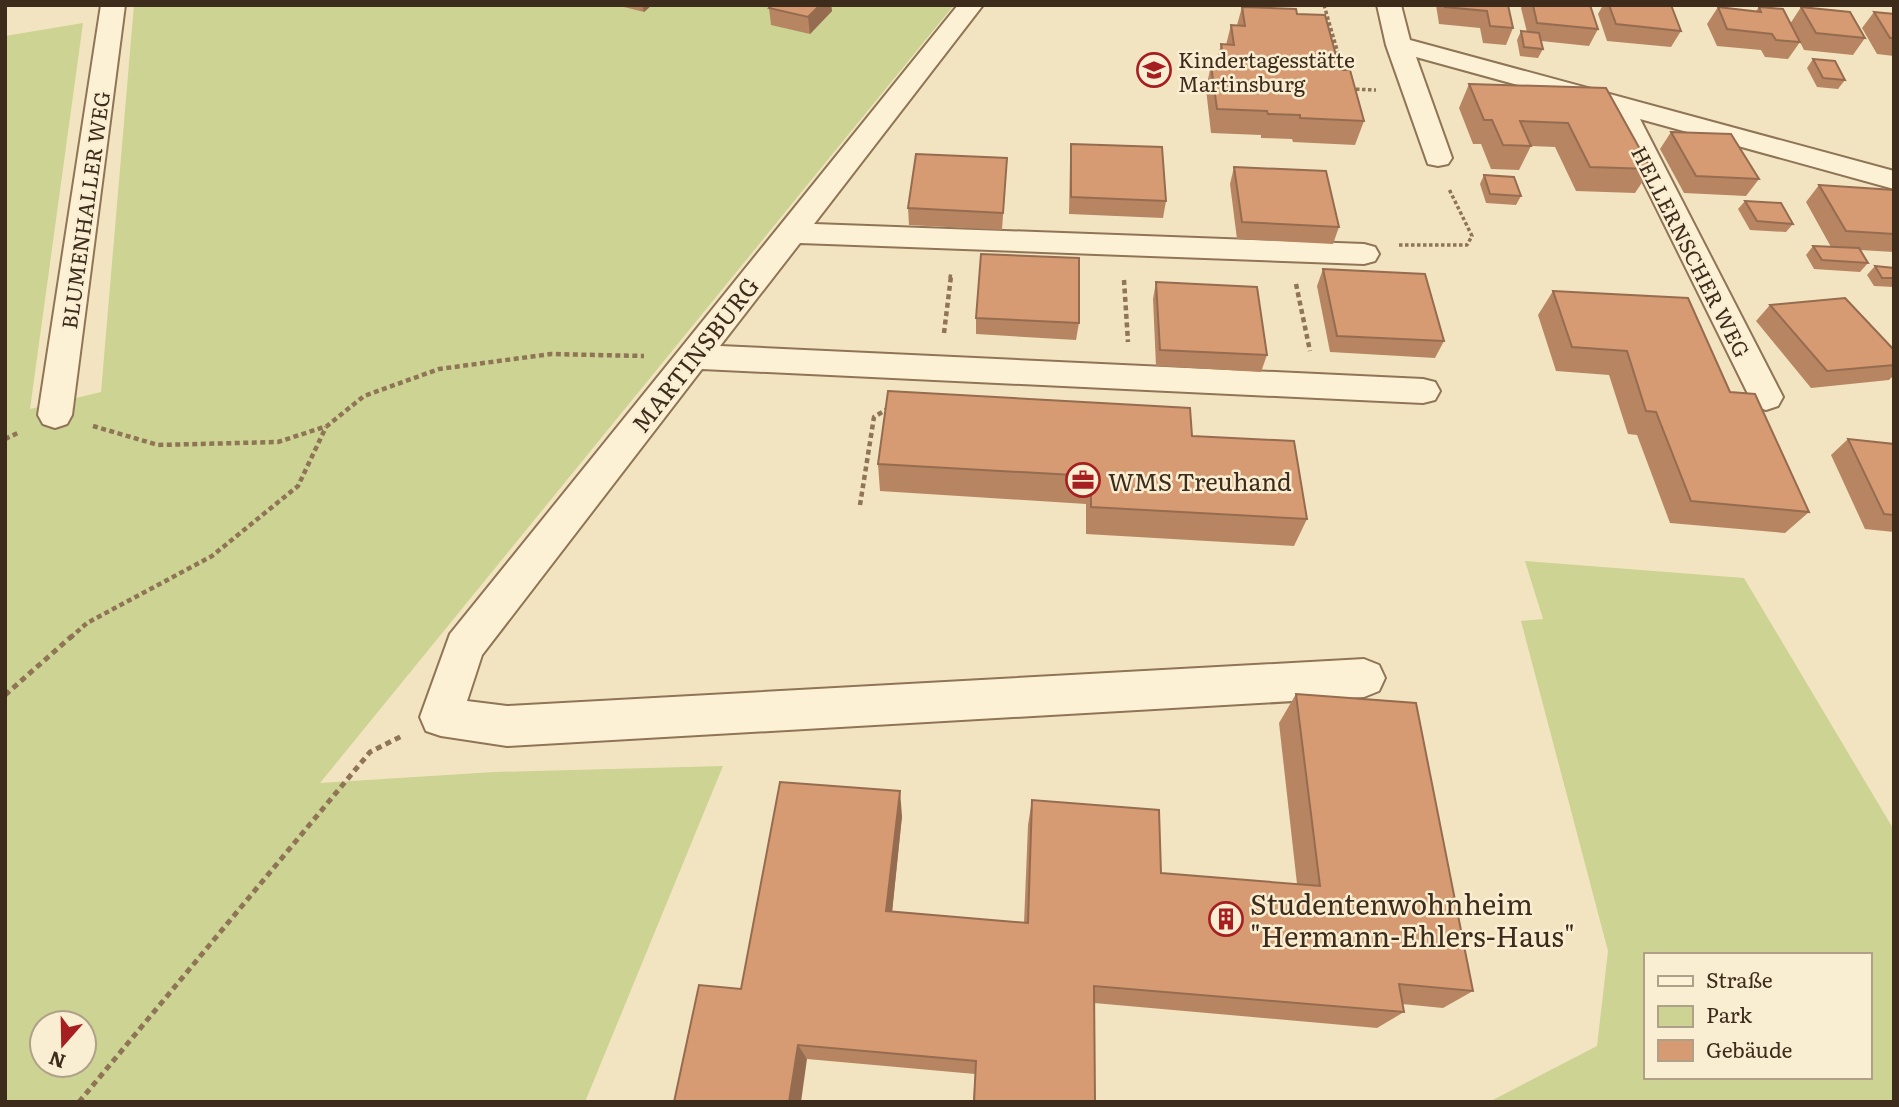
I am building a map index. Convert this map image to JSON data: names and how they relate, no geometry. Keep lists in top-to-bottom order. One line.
{"streets":{"street":["BLUMENHALLER WEG","HELLERNSCHER WEG","MARTINSBURG"]},"places":{"school or university":["Kindertagesstätte Martinsburg"],"office":["WMS Treuhand"],"building":["Studentenwohnheim \"Hermann-Ehlers-Haus\""]},"legend":["Straße","Park","Gebäude"],"north":"bottom"}
